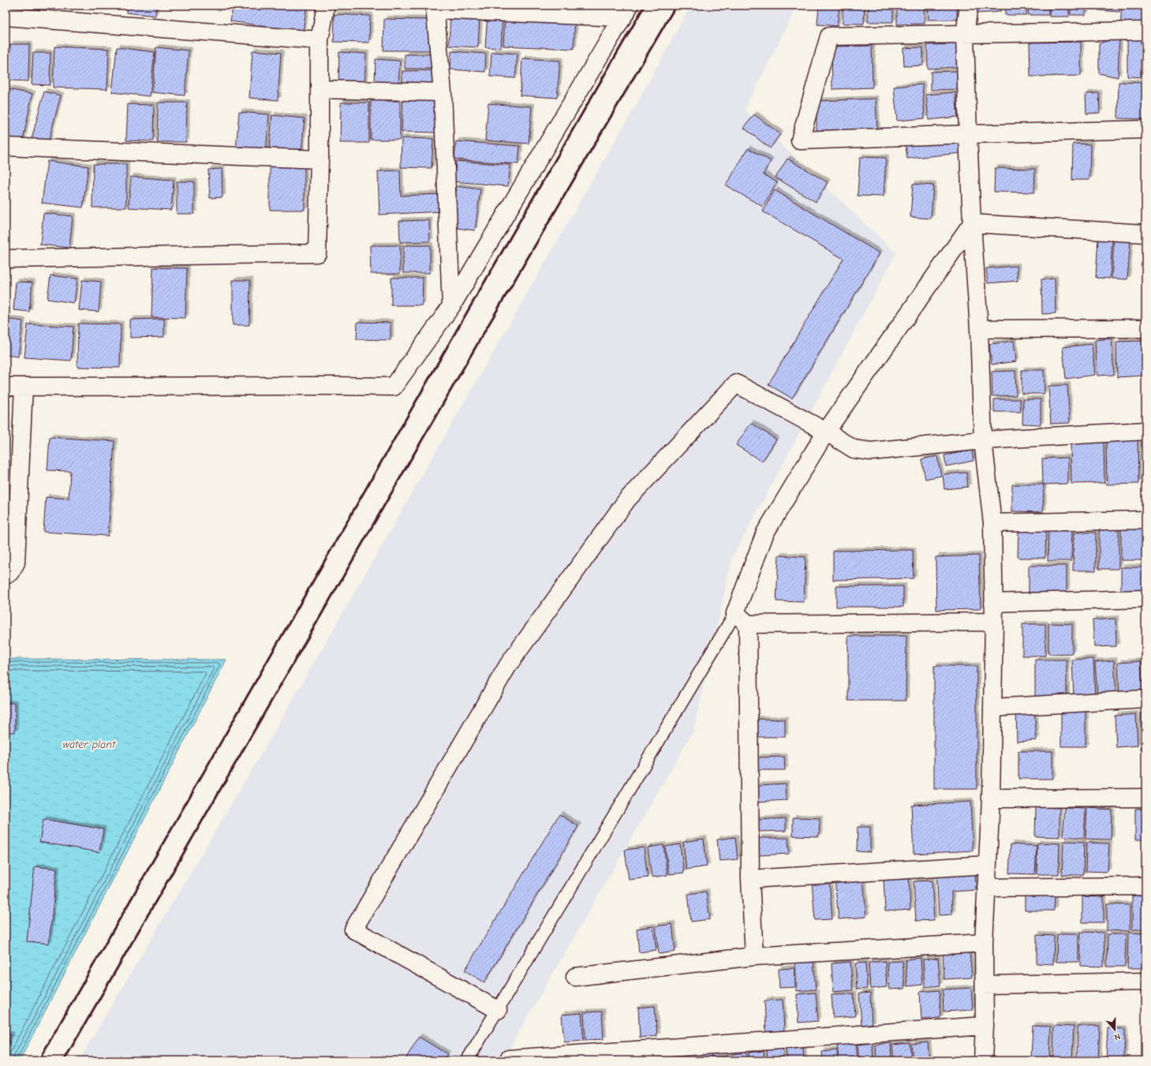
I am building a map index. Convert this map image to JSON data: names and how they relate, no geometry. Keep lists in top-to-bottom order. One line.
{"water":["water plant"],"north":"bottom"}
